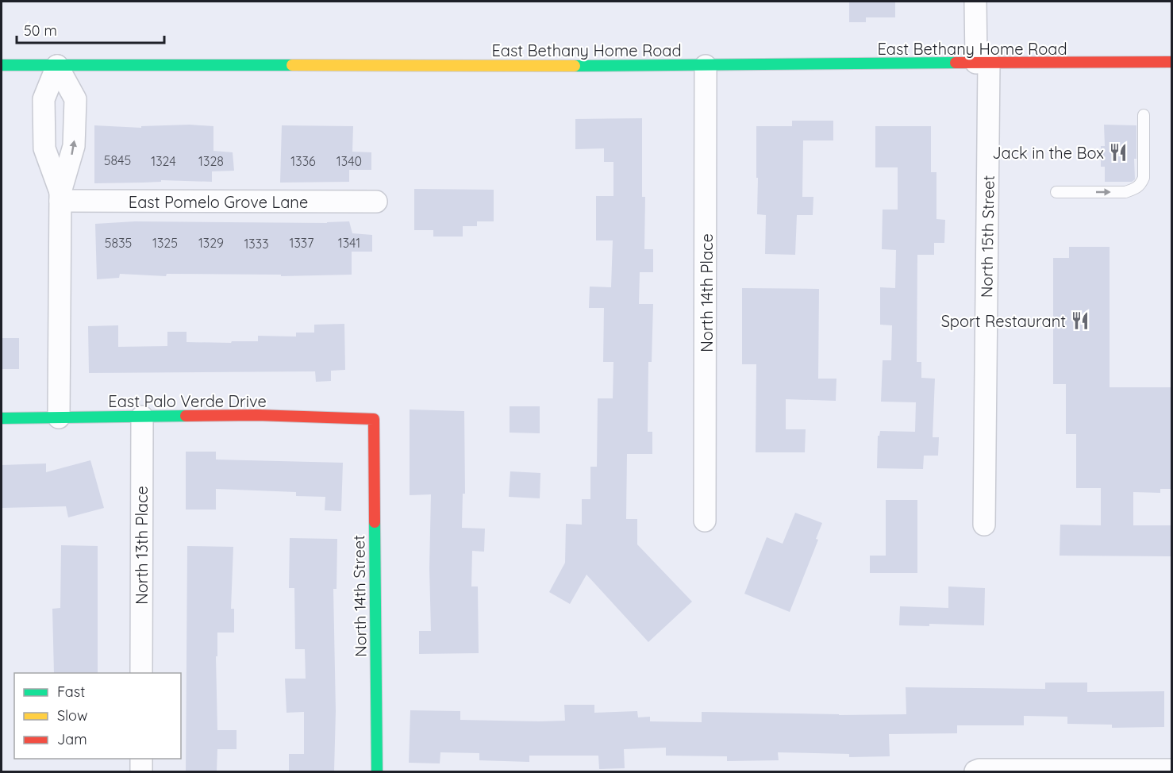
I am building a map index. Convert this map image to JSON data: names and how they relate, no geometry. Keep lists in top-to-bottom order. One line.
{"streets":{"main road":["East Bethany Home Road","East Palo Verde Drive","North 14th Street"],"street":["East Pomelo Grove Lane","North 15th Street","North 14th Place","North 13th Place"]},"crossings":[["East Bethany Home Road","North 15th Street"],["East Bethany Home Road","North 14th Place"],["East Palo Verde Drive","North 13th Place"],["East Palo Verde Drive","North 14th Street"]],"places":{"restaurant":["Jack in the Box","Sport Restaurant"]},"house_numbers":["5845","1324","1328","1336","1340","5835","1325","1329","1337","1341","1333"],"legend":["Fast","Slow","Jam"],"scale_bar":"50 m"}
